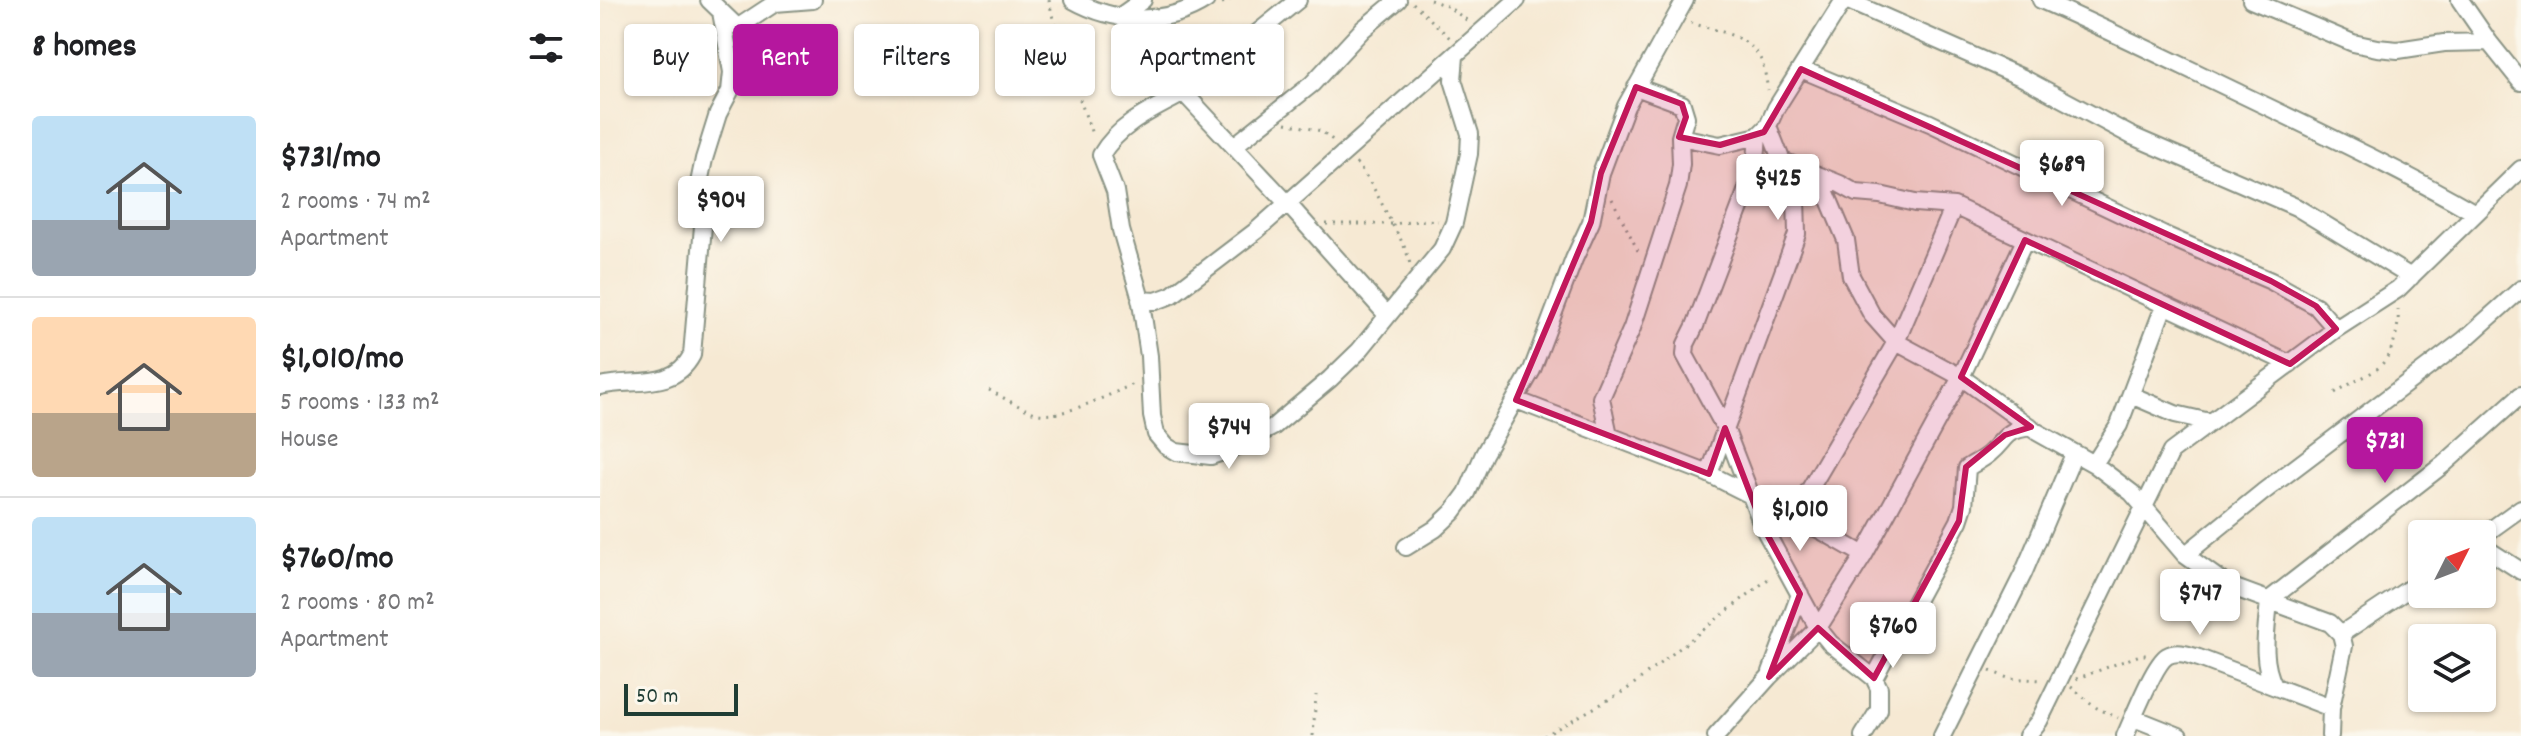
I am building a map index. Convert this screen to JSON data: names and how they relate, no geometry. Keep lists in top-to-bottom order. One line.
{"scale_bar":"50 m","north":"top right","page":{"heading":"8 homes","chip":["Buy","Rent","Filters","New","Apartment"],"list":[{"name":"$731/mo","note":"2 rooms · 74 m² · Apartment"},{"name":"$1,010/mo","note":"5 rooms · 133 m² · House"},{"name":"$760/mo","note":"2 rooms · 80 m² · Apartment"}],"price":["$689","$425","$904","$744","$731","$1,010","$747","$760"],"scale":"50 m"}}
